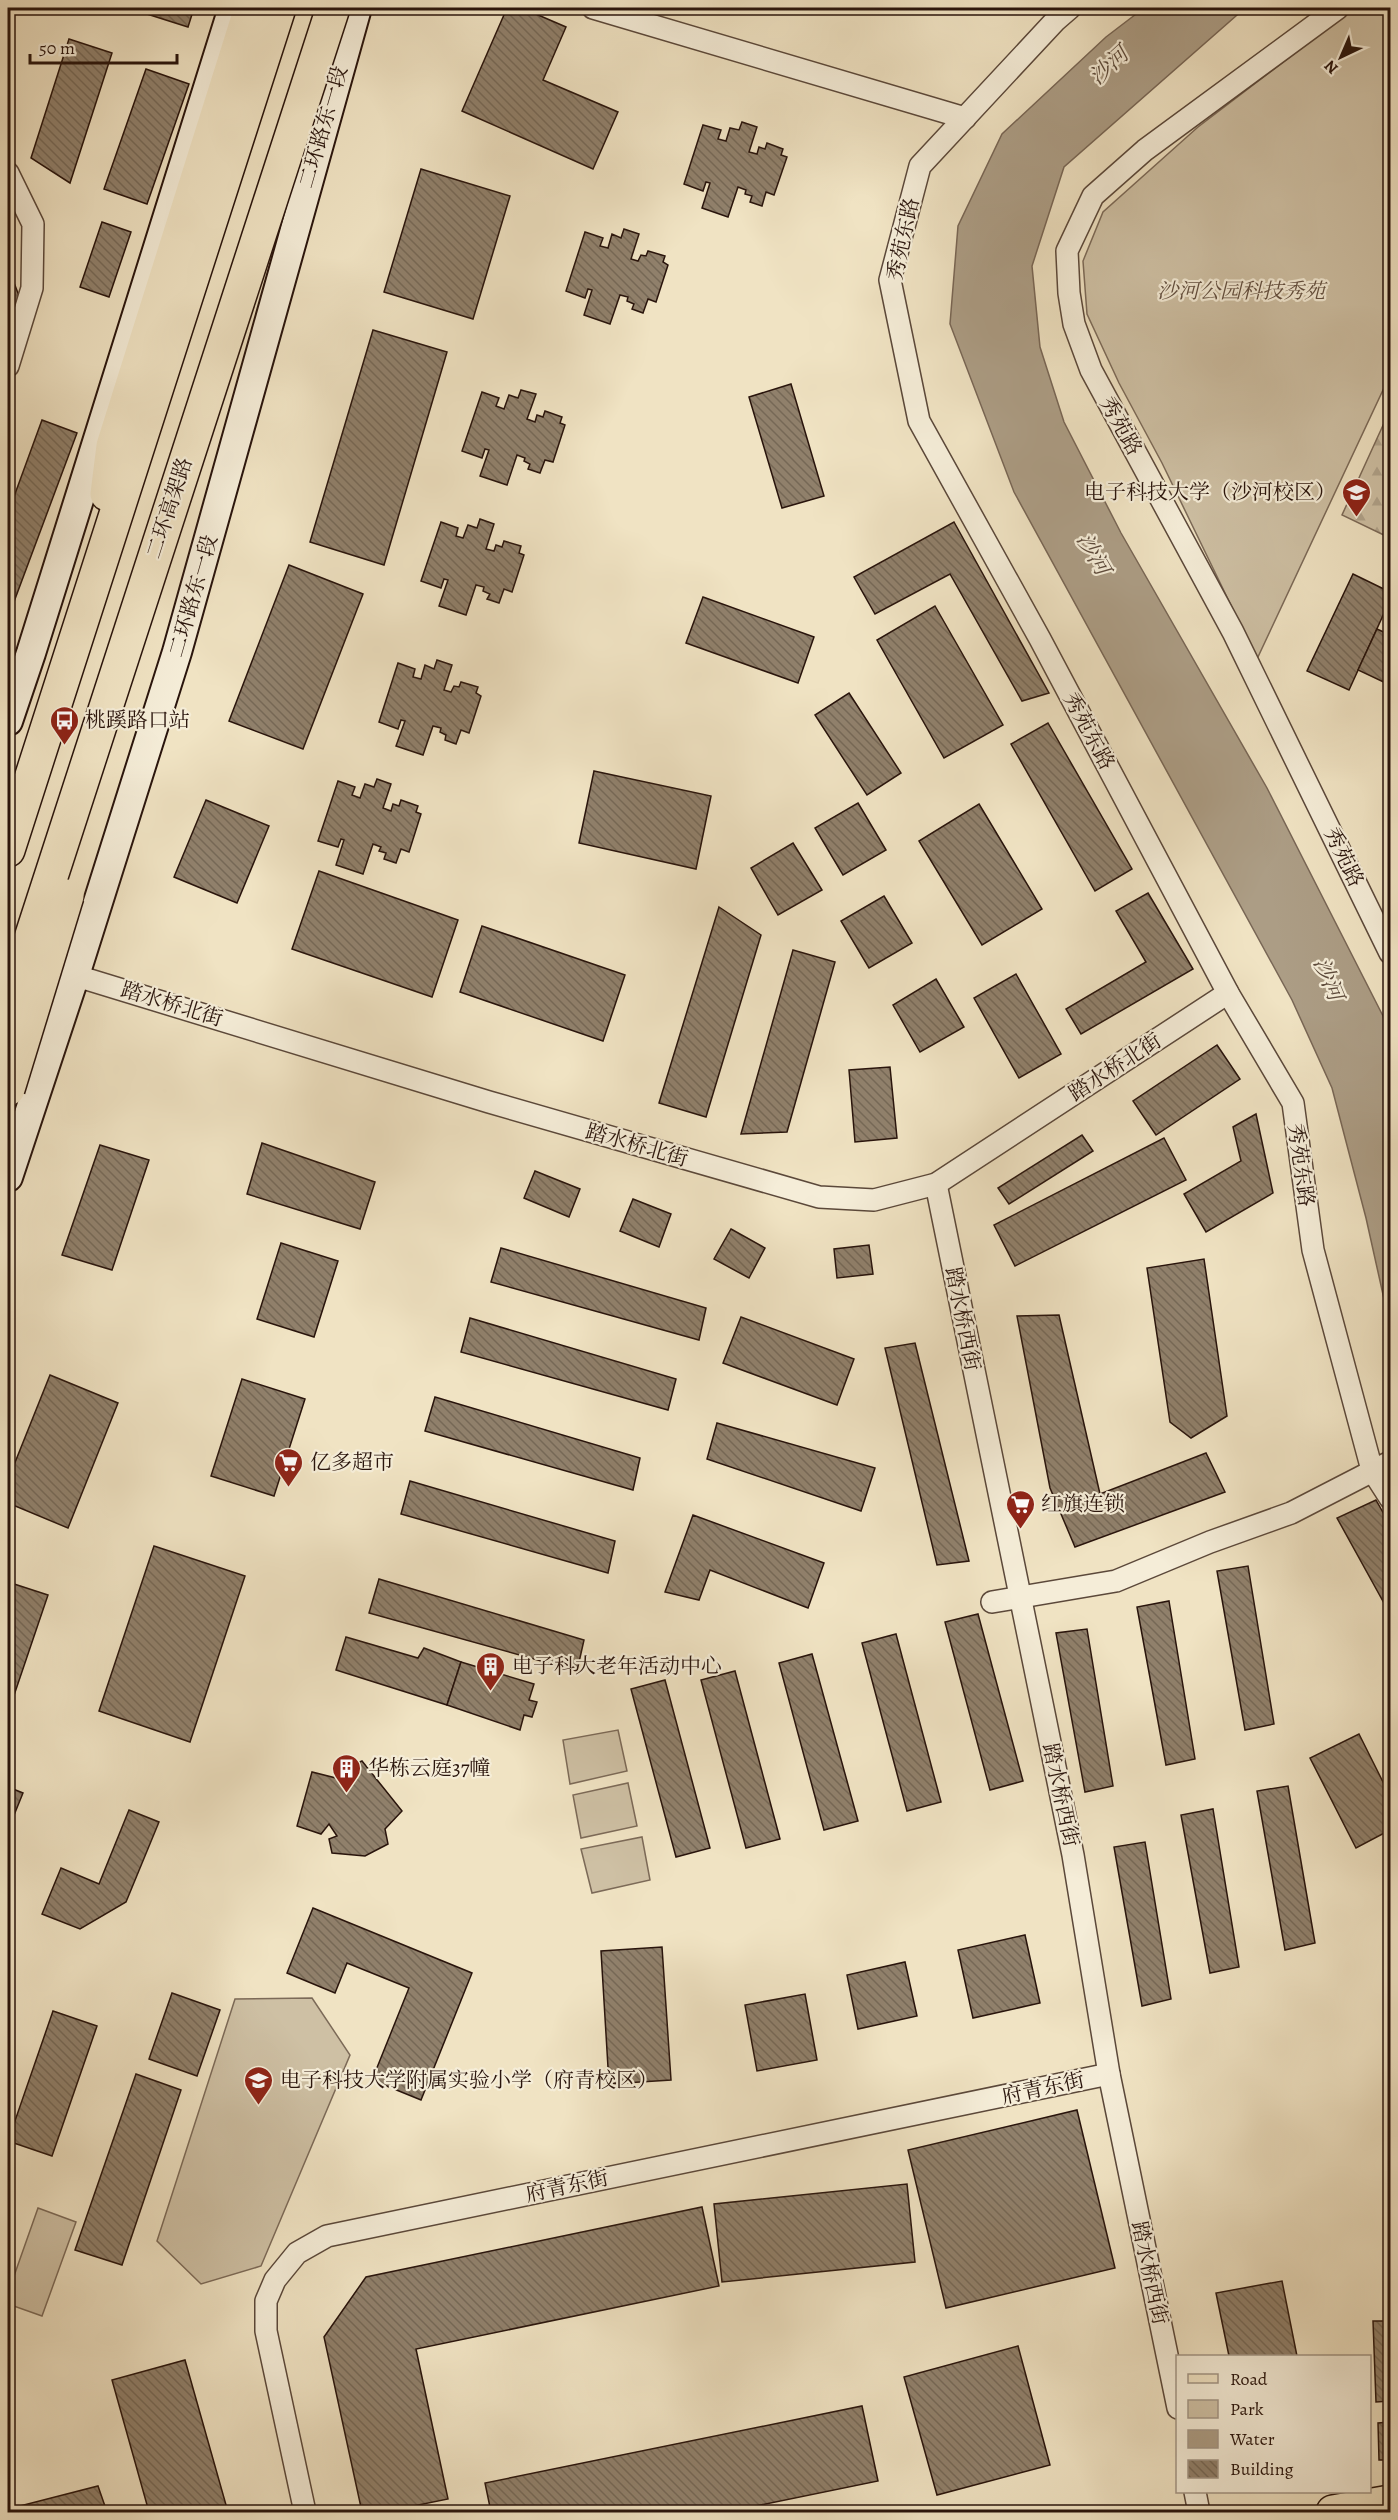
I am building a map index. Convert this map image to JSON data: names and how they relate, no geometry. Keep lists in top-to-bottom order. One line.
{"streets":{"main road":["二环路东一段","二环高架路"],"street":["秀苑东路","秀苑路","踏水桥北街","踏水桥西街","府青东街"]},"crossings":[["二环路东一段","踏水桥北街"],["秀苑东路","踏水桥北街"],["踏水桥北街","踏水桥西街"],["踏水桥西街","府青东街"]],"water":["沙河"],"parks":["沙河公园科技秀苑"],"places":{"school or university":["电子科技大学（沙河校区）","电子科技大学附属实验小学（府青校区）"],"bus stop":["桃蹊路口站"],"supermarket":["亿多超市","红旗连锁"],"building":["电子科大老年活动中心","华栋云庭37幢"]},"legend":["Road","Park","Water","Building"],"scale_bar":"50 m","north":"bottom left"}
